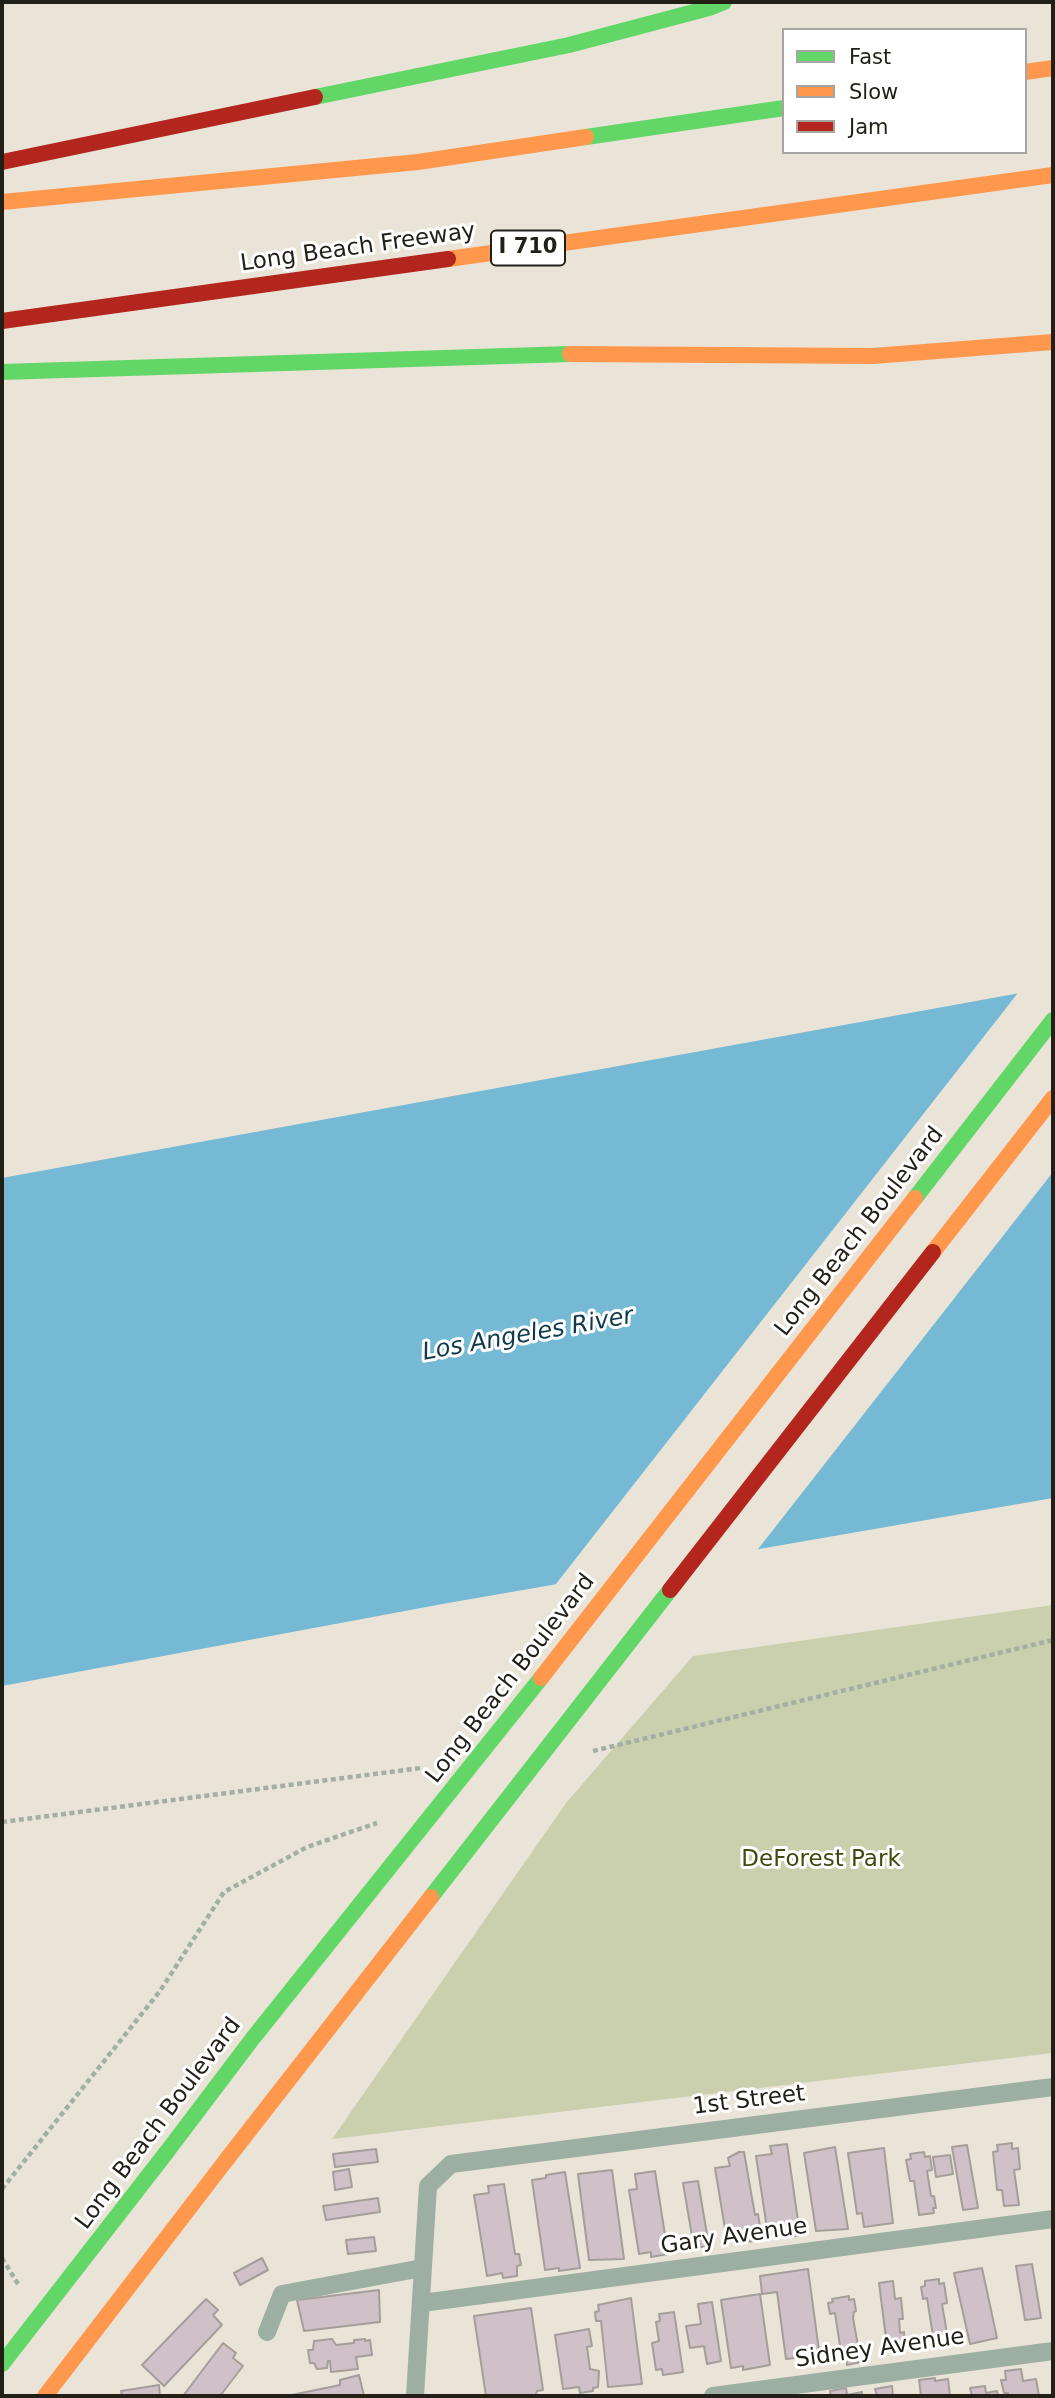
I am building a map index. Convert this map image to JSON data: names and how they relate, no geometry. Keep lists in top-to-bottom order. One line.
{"streets":{"main road":["Long Beach Freeway","I 710","Long Beach Boulevard"],"lane":["1st Street","Gary Avenue","Sidney Avenue"]},"water":["Los Angeles River"],"parks":["DeForest Park"],"legend":["Fast","Slow","Jam"]}
